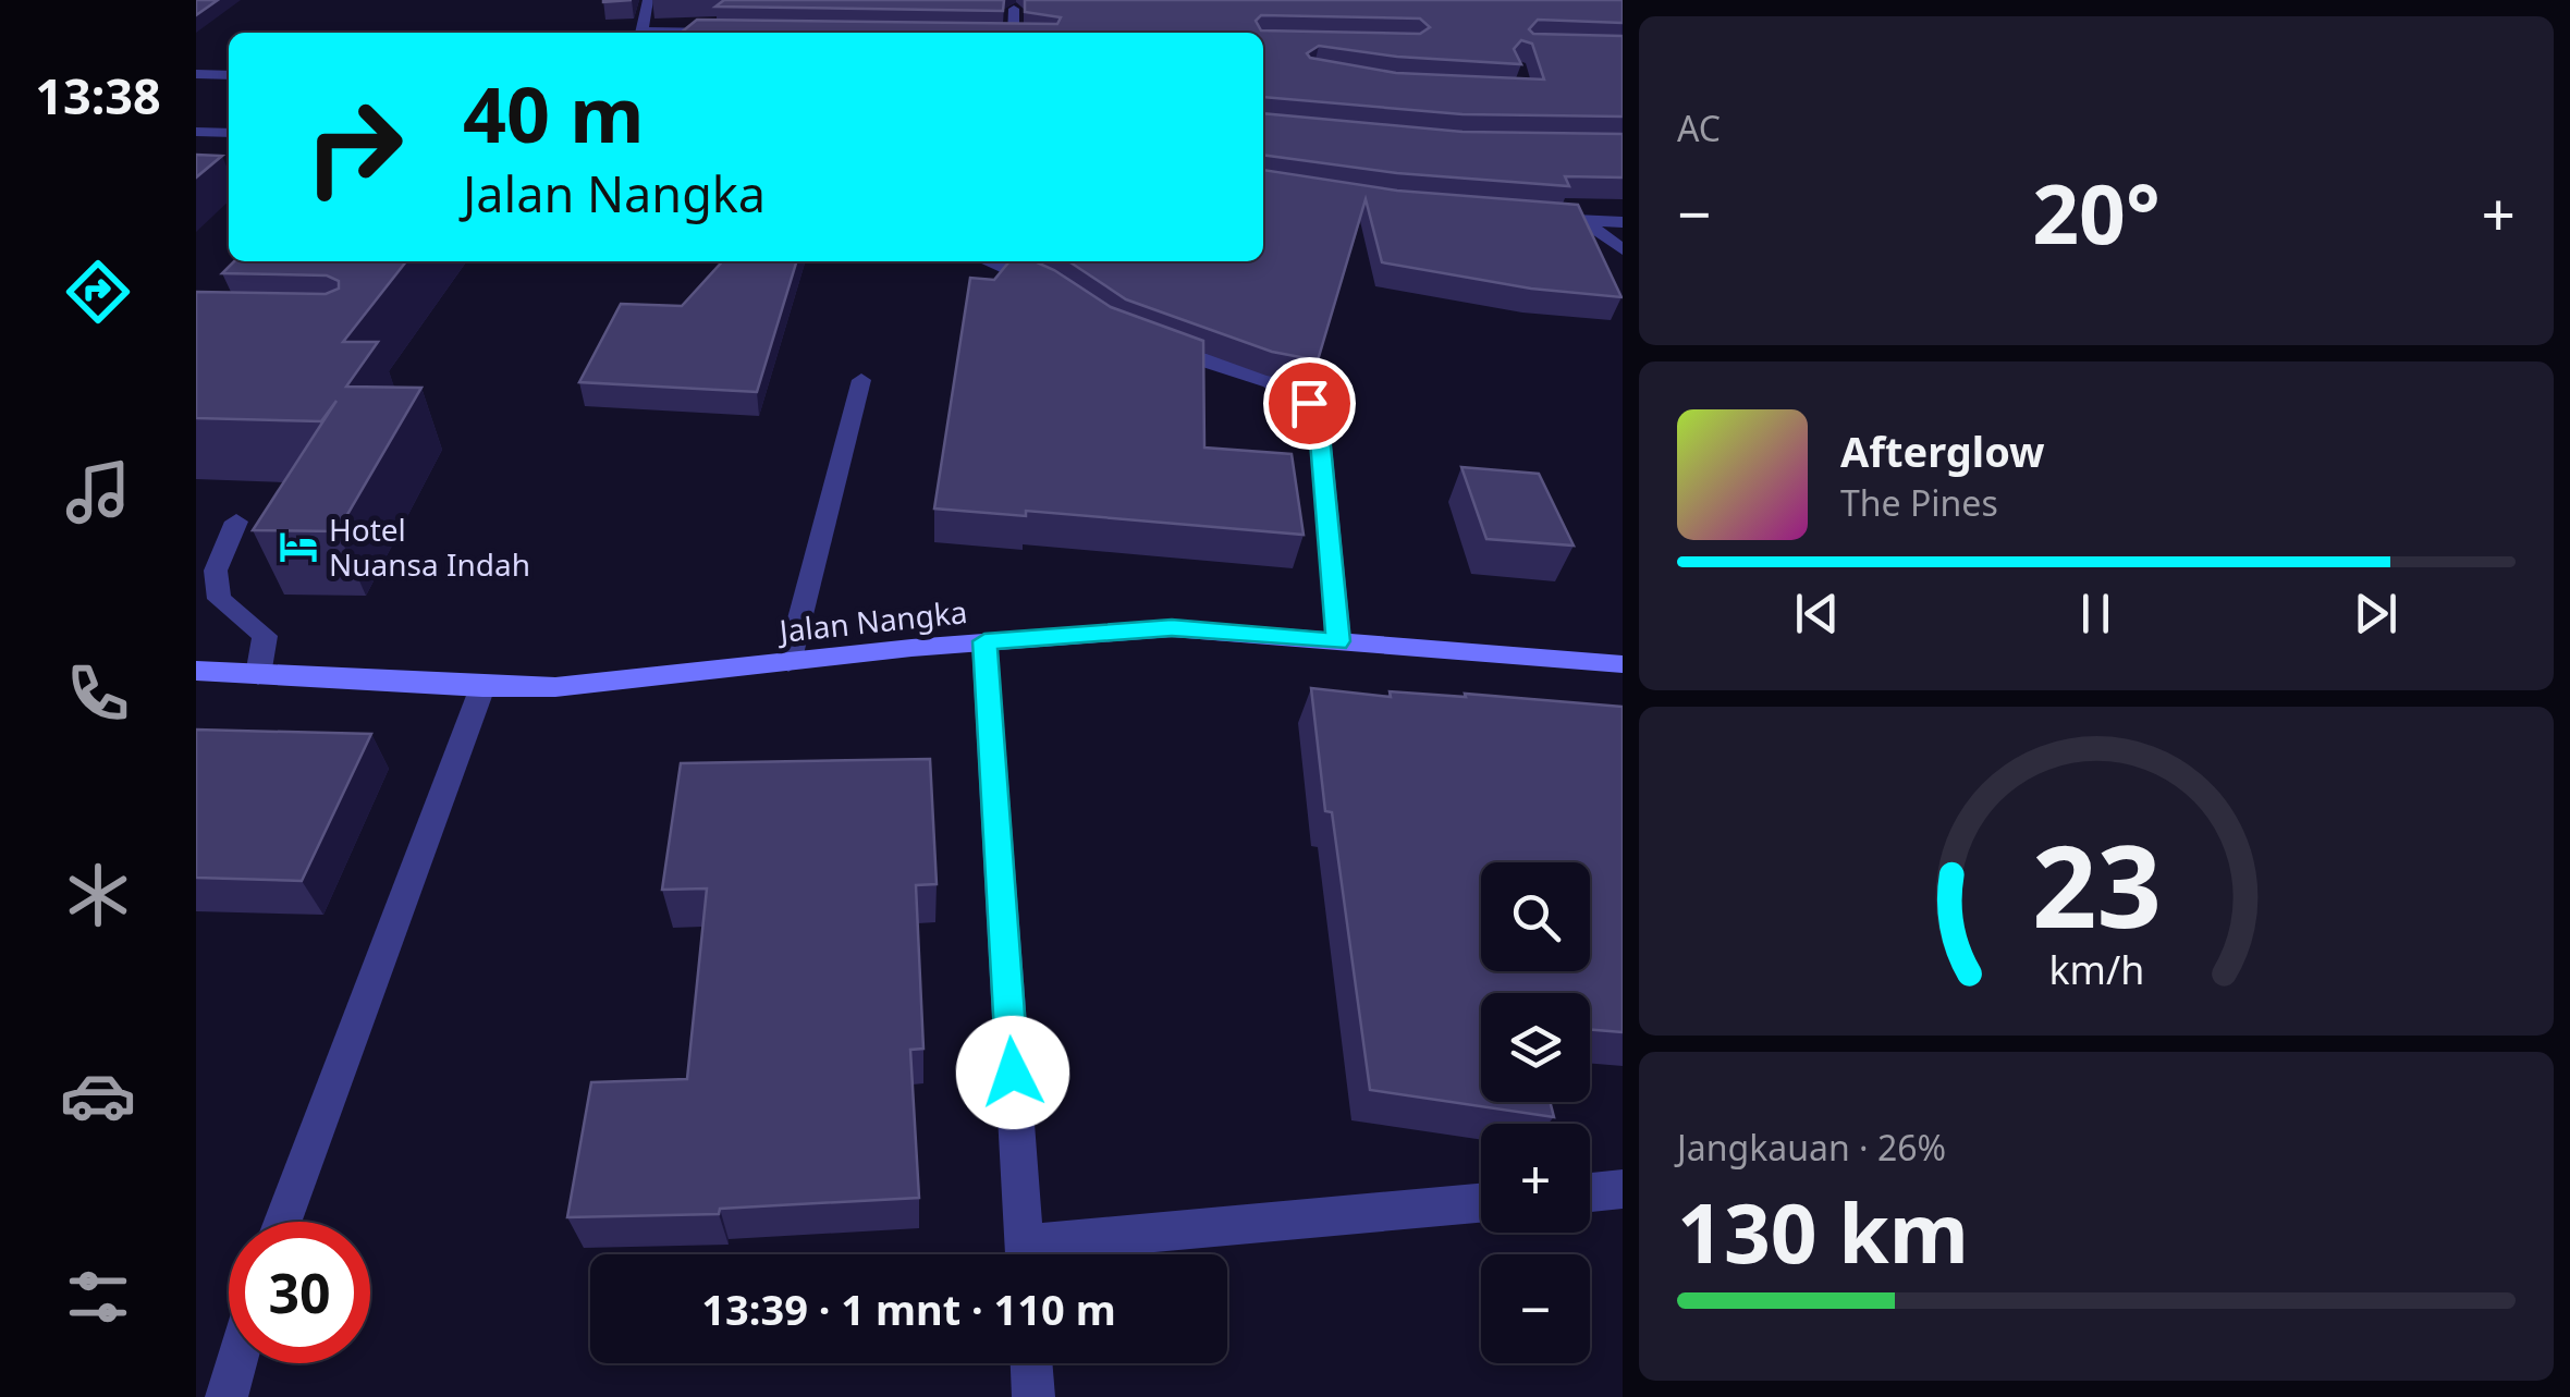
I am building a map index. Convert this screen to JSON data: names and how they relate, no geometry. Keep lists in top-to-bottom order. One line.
{"streets":{"main road":["Jalan Nangka"]},"places":{"hotel":["Hotel Nuansa Indah"]},"page":{"tabs":"13:38","tile":["AC",["Jangkauan · 26%","130 km"]],"turn":["40 m","Jalan Nangka"],"heat":["−","20°","+"],"song":["Afterglow","The Pines"],"map_buttons":["+","−"],"limit":"30","trip":"13:39 · 1 mnt · 110 m","gauge":["23","km/h"]}}
